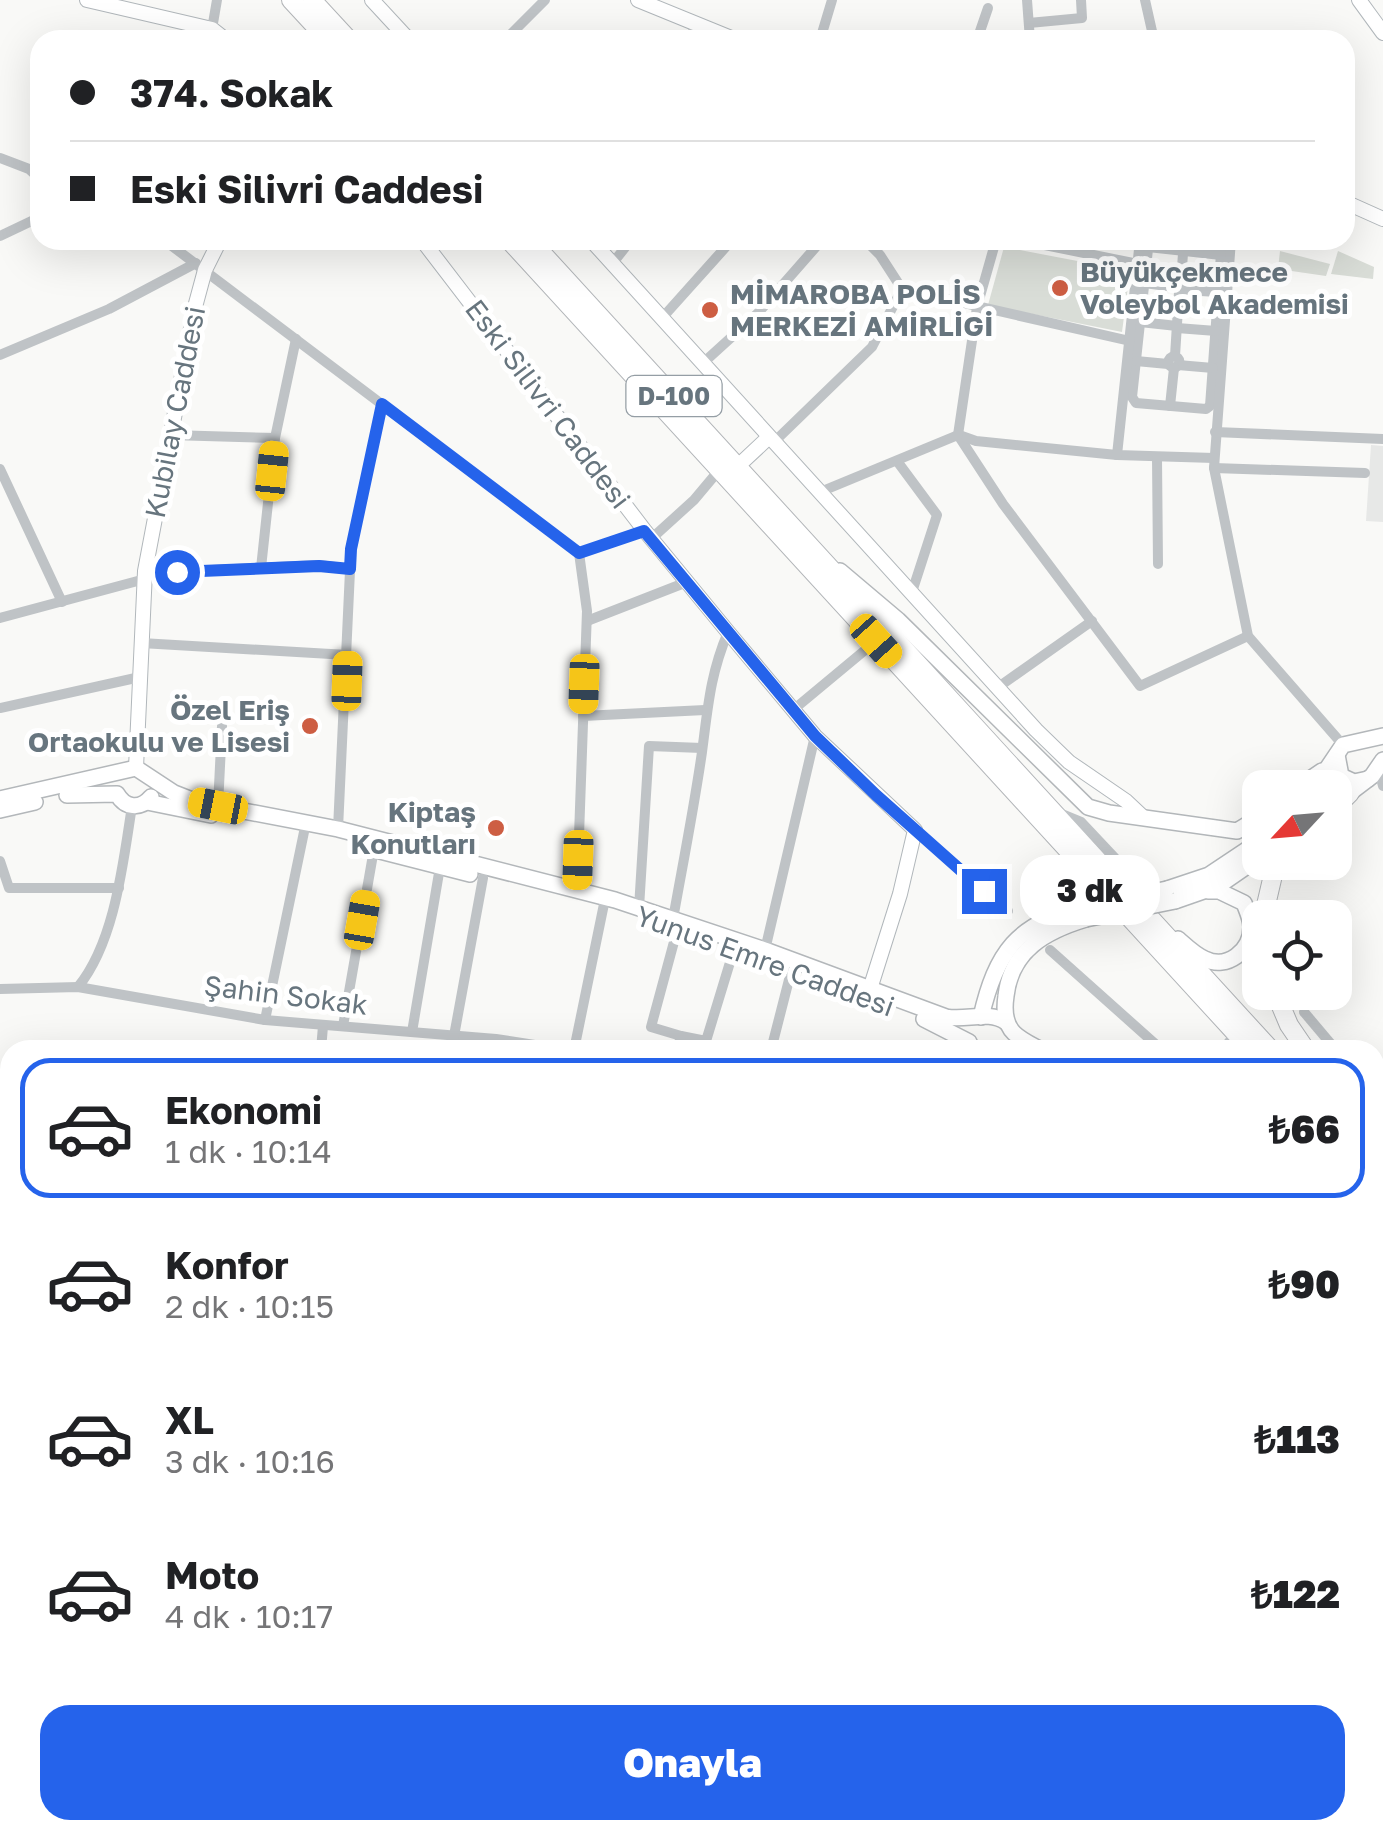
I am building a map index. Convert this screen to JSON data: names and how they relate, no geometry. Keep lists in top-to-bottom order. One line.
{"streets":{"highway":["D-100"],"main road":["Eski Silivri Caddesi","Kubilay Caddesi","Yunus Emre Caddesi"],"street":["Şahin Sokak"]},"crossings":[["Kubilay Caddesi","Yunus Emre Caddesi"]],"places":["Büyükçekmece Voleybol Akademisi","MİMAROBA POLİS MERKEZİ AMİRLİĞİ","Özel Eriş Ortaokulu ve Lisesi","Kiptaş Konutları"],"north":"bottom left","page":{"banner":["374. Sokak","Eski Silivri Caddesi"],"bubble":"3 dk","list":[{"name":"Ekonomi","note":"1 dk · 10:14","value":"₺66"},{"name":"Konfor","note":"2 dk · 10:15","value":"₺90"},{"name":"XL","note":"3 dk · 10:16","value":"₺113"},{"name":"Moto","note":"4 dk · 10:17","value":"₺122"}],"buttons":"Onayla"}}
